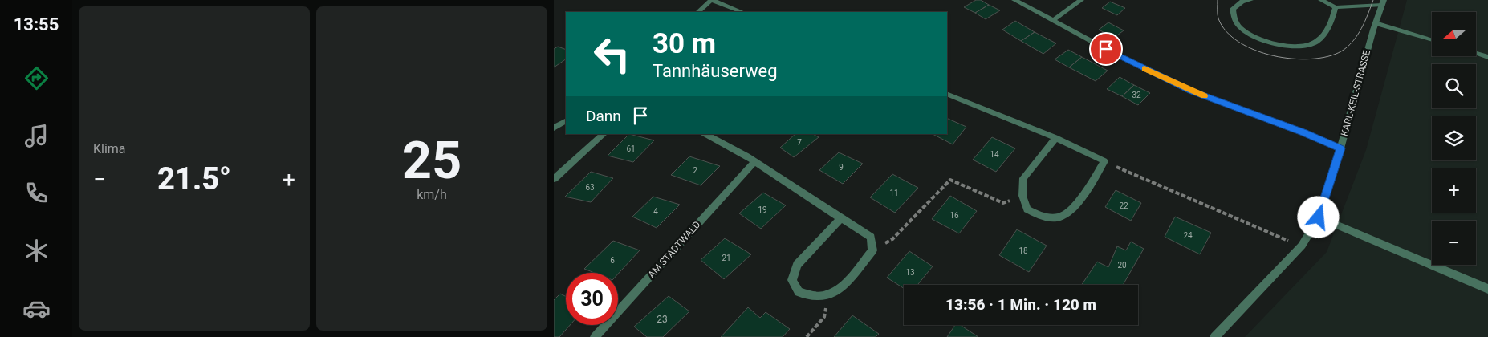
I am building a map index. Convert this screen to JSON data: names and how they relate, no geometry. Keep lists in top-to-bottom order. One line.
{"streets":{"street":["KARL-KEIL-STRASSE","AM STADTWALD"]},"house_numbers":["32","7","61","14","9","2","63","11","22","19","4","16","24","18","21","6","20","13","23"],"north":"left","page":{"tabs":"13:55","tile":["Klima",["25","km/h"]],"map_buttons":["+","−"],"turn":["30 m","Tannhäuserweg"],"then":"Dann","heat":["−","21.5°","+"],"limit":"30","trip":"13:56 · 1 Min. · 120 m"}}
